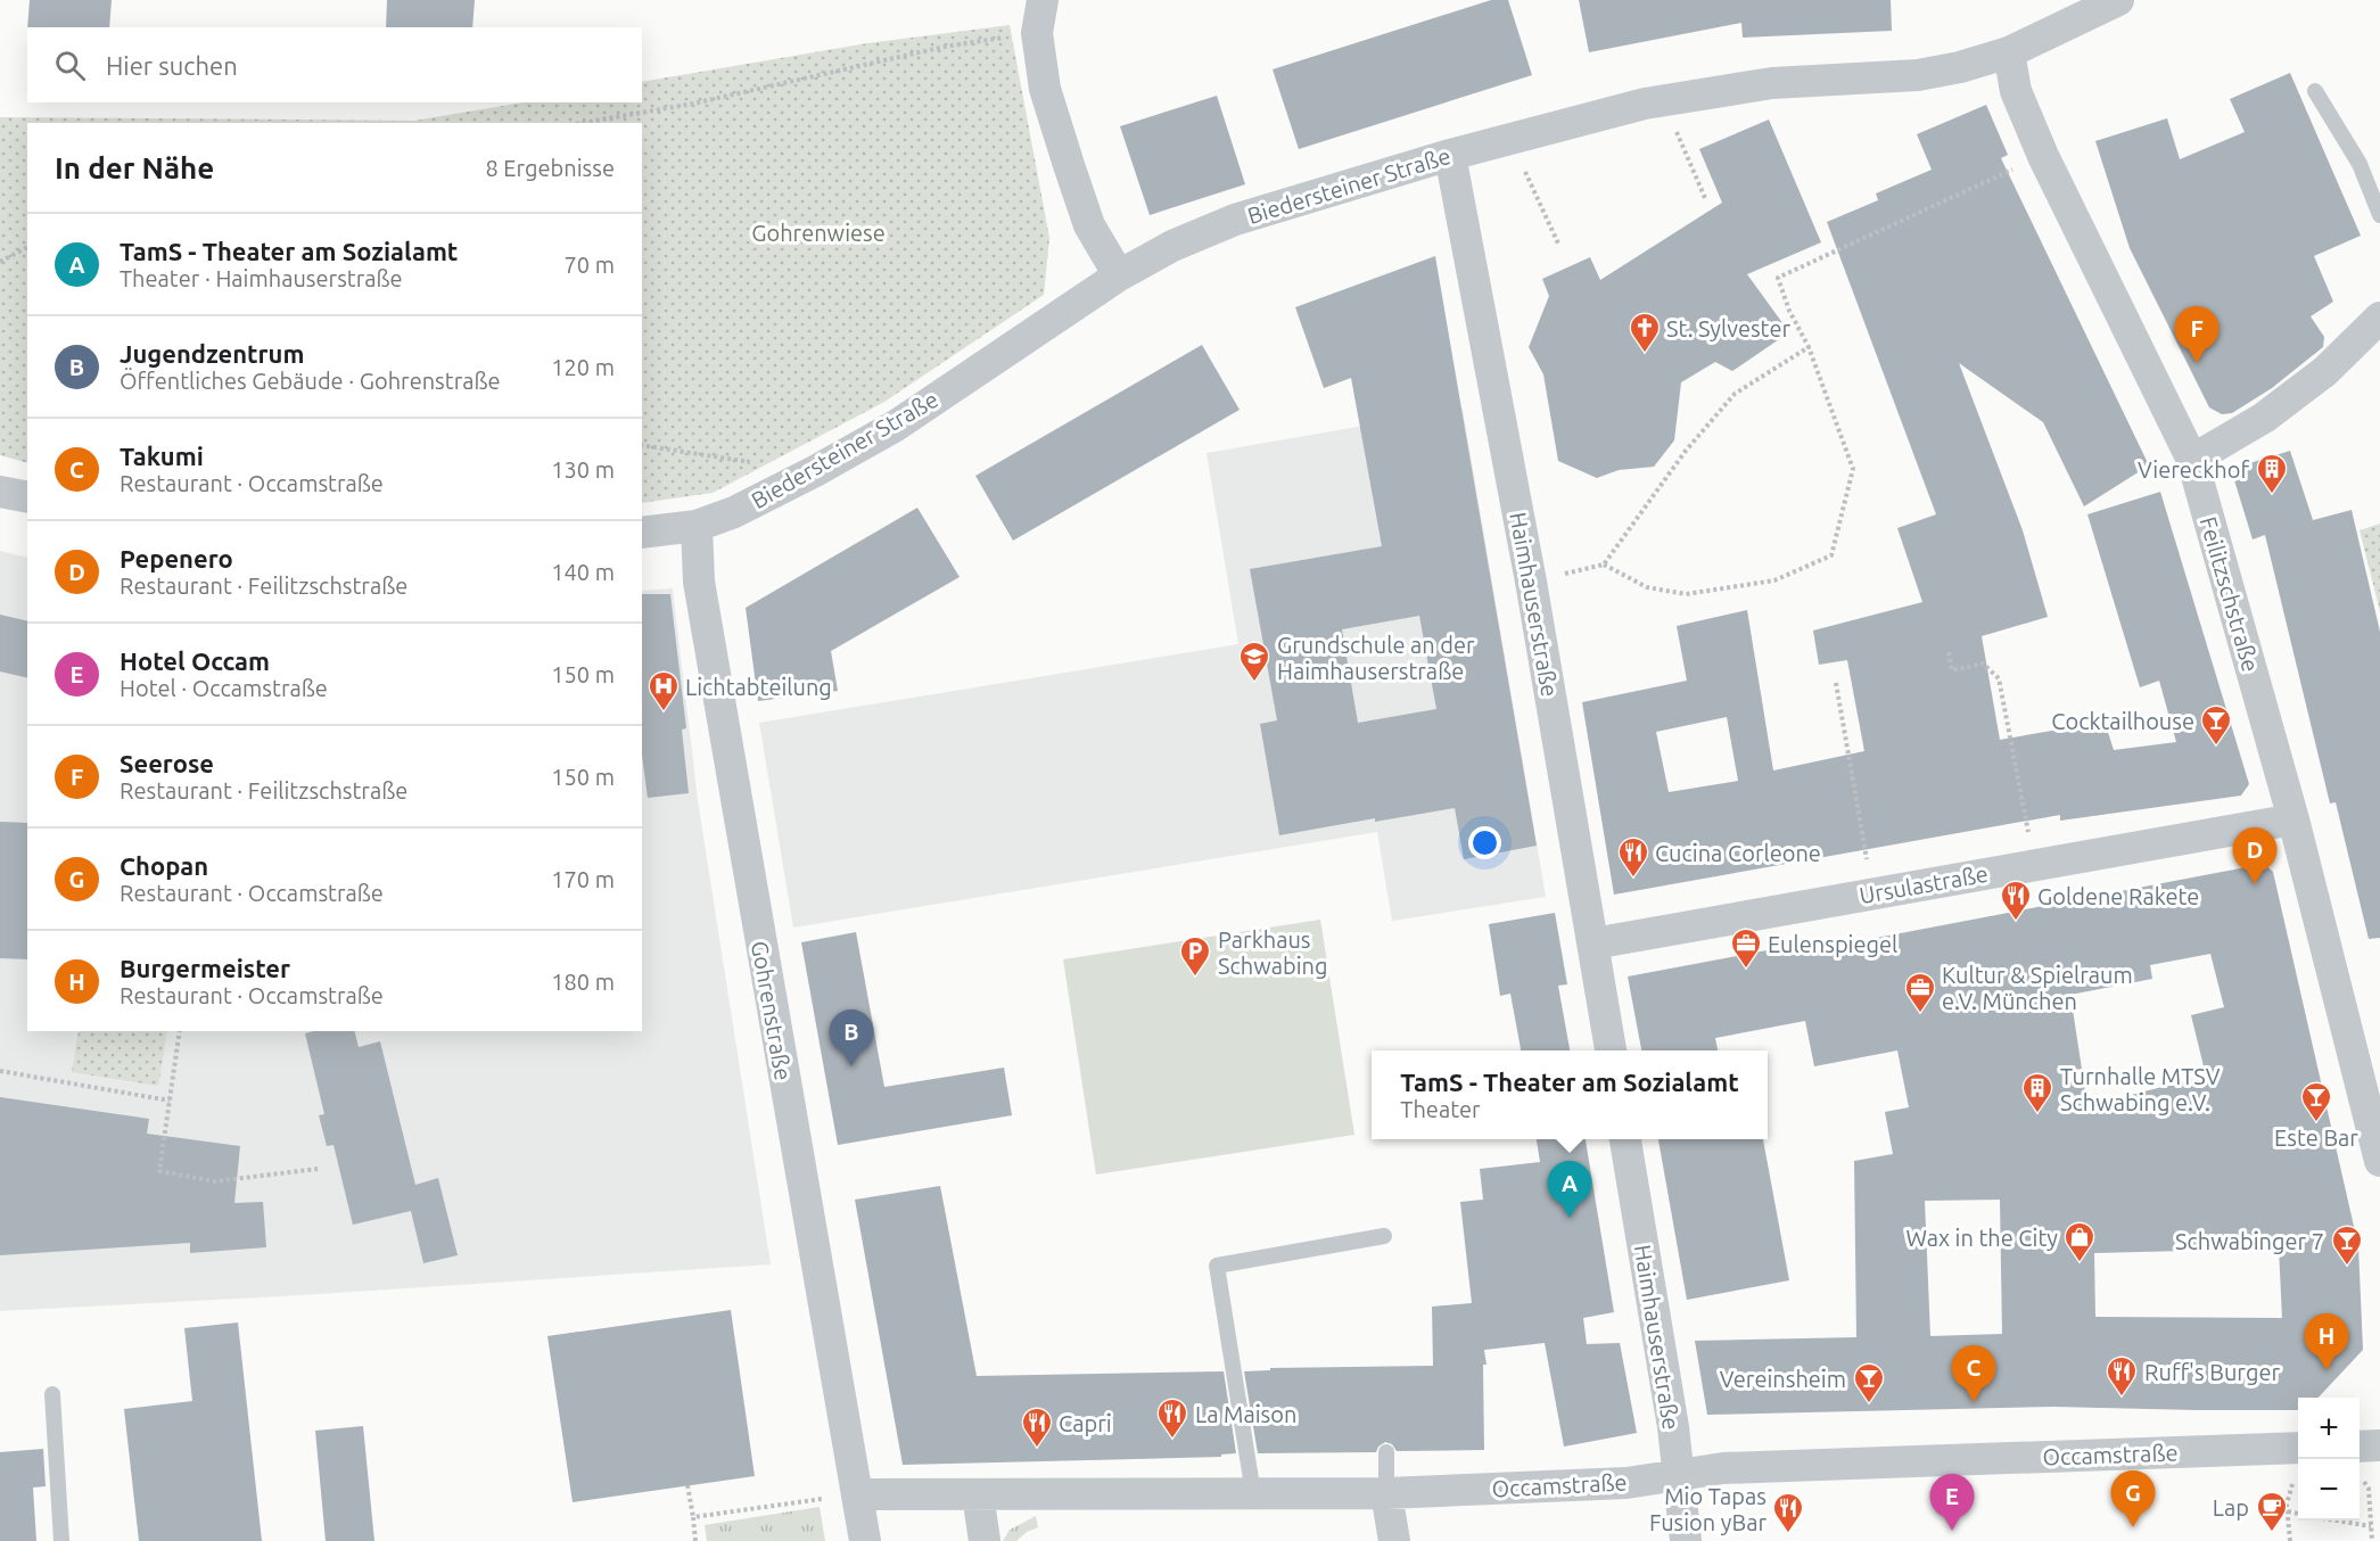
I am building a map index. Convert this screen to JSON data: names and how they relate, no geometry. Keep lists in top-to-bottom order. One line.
{"streets":{"street":["Biedersteiner Straße","Feilitzschstraße","Haimhauserstraße","Ursulastraße","Gohrenstraße","Occamstraße"]},"crossings":[["Biedersteiner Straße","Feilitzschstraße"],["Biedersteiner Straße","Haimhauserstraße"],["Biedersteiner Straße","Gohrenstraße"],["Feilitzschstraße","Ursulastraße"],["Haimhauserstraße","Ursulastraße"],["Haimhauserstraße","Occamstraße"],["Gohrenstraße","Occamstraße"]],"parks":["Gohrenwiese"],"places":{"church":["St. Sylvester"],"building":["Viereckhof","Turnhalle MTSV Schwabing e.V."],"school or university":["Grundschule an der Haimhauserstraße"],"hospital":["Lichtabteilung"],"bar":["Cocktailhouse","Este Bar","Schwabinger 7","Vereinsheim"],"restaurant":["Cucina Corleone","Goldene Rakete","Ruff's Burger","La Maison","Capri","Mio Tapas Fusion yBar"],"office":["Eulenspiegel","Kultur & Spielraum e.V. München"],"parking":["Parkhaus Schwabing"],"shop":["Wax in the City"],"cafe":["Lap"]},"page":{"search":"Hier suchen","heading":["In der Nähe","8 Ergebnisse"],"list":[{"mark":"A","name":"TamS - Theater am Sozialamt","note":"Theater · Haimhauserstraße","value":"70 m"},{"mark":"B","name":"Jugendzentrum","note":"Öffentliches Gebäude · Gohrenstraße","value":"120 m"},{"mark":"C","name":"Takumi","note":"Restaurant · Occamstraße","value":"130 m"},{"mark":"D","name":"Pepenero","note":"Restaurant · Feilitzschstraße","value":"140 m"},{"mark":"E","name":"Hotel Occam","note":"Hotel · Occamstraße","value":"150 m"},{"mark":"F","name":"Seerose","note":"Restaurant · Feilitzschstraße","value":"150 m"},{"mark":"G","name":"Chopan","note":"Restaurant · Occamstraße","value":"170 m"},{"mark":"H","name":"Burgermeister","note":"Restaurant · Occamstraße","value":"180 m"}],"pins":["F","D","B","A","H","C","G","E"],"popup":["TamS - Theater am Sozialamt","Theater"],"map_buttons":["+","−"]}}
